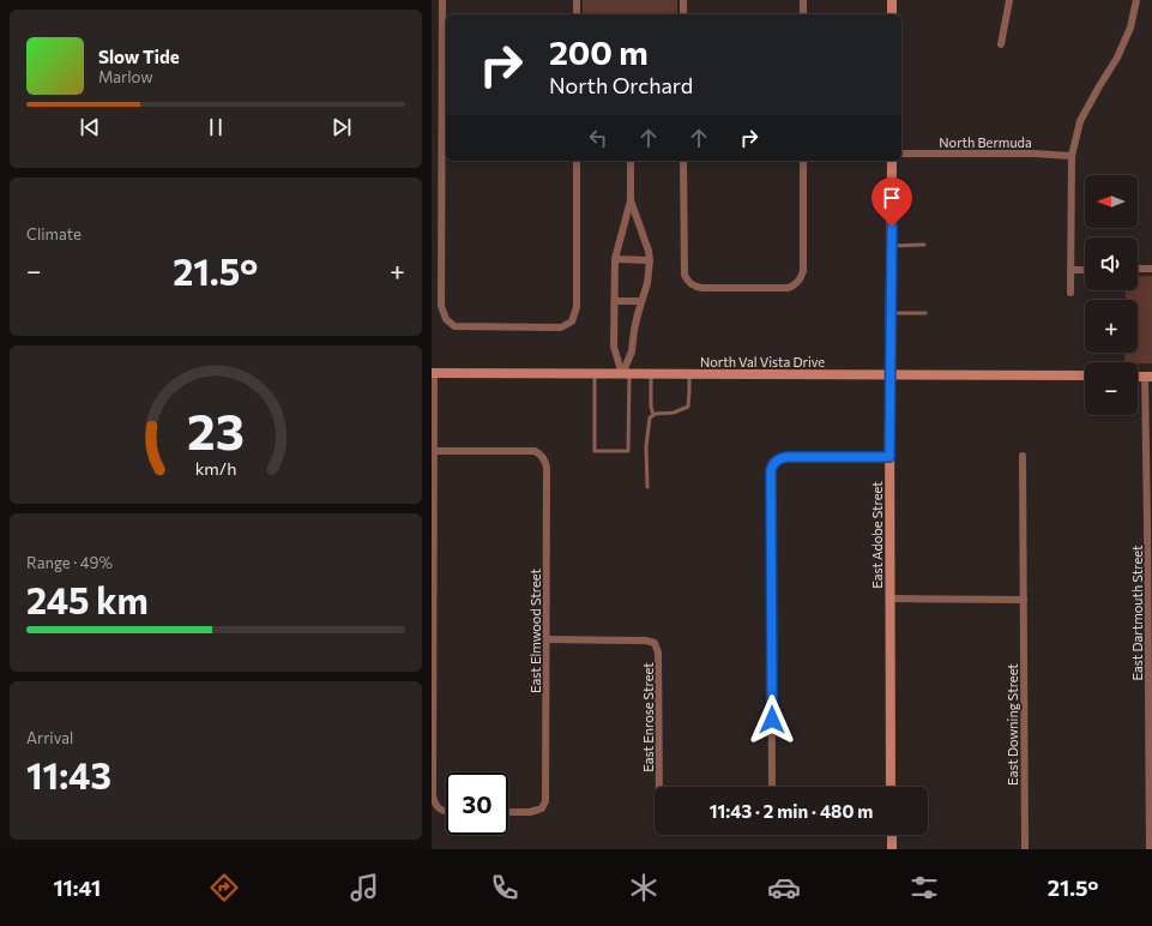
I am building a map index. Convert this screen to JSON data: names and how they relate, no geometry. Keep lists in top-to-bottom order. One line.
{"streets":{"street":["North Bermuda","North Val Vista Drive","East Adobe Street","East Dartmouth Street","East Elmwood Street","East Enrose Street","East Downing Street"]},"crossings":[["North Val Vista Drive","East Adobe Street"],["East Elmwood Street","East Enrose Street"]],"north":"left","page":{"turn":["200 m","North Orchard"],"song":["Slow Tide","Marlow"],"map_buttons":["+","−"],"tile":["Climate",["Range · 49%","245 km"],["Arrival","11:43"]],"heat":["−","21.5°","+"],"limit":"30","trip":"11:43 · 2 min · 480 m","tabs":["11:41","21.5°"],"gauge":["23","km/h"]}}
